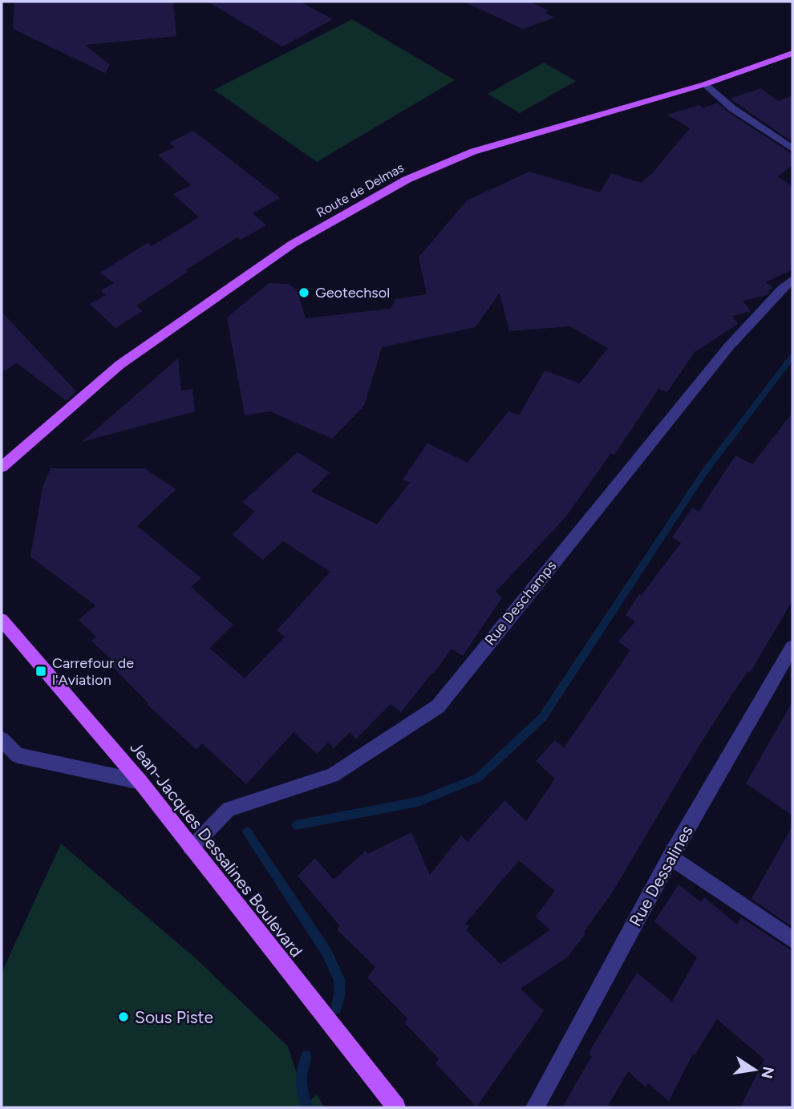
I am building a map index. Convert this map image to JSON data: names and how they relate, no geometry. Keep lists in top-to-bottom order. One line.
{"streets":{"main road":["Route de Delmas","Jean-Jacques Dessalines Boulevard"],"street":["Rue Deschamps","Rue Dessalines"]},"crossings":[["Rue Deschamps","Jean-Jacques Dessalines Boulevard"]],"places":{"other":["Geotechsol","Sous Piste"],"transit":["Carrefour de l'Aviation"]},"north":"right"}
